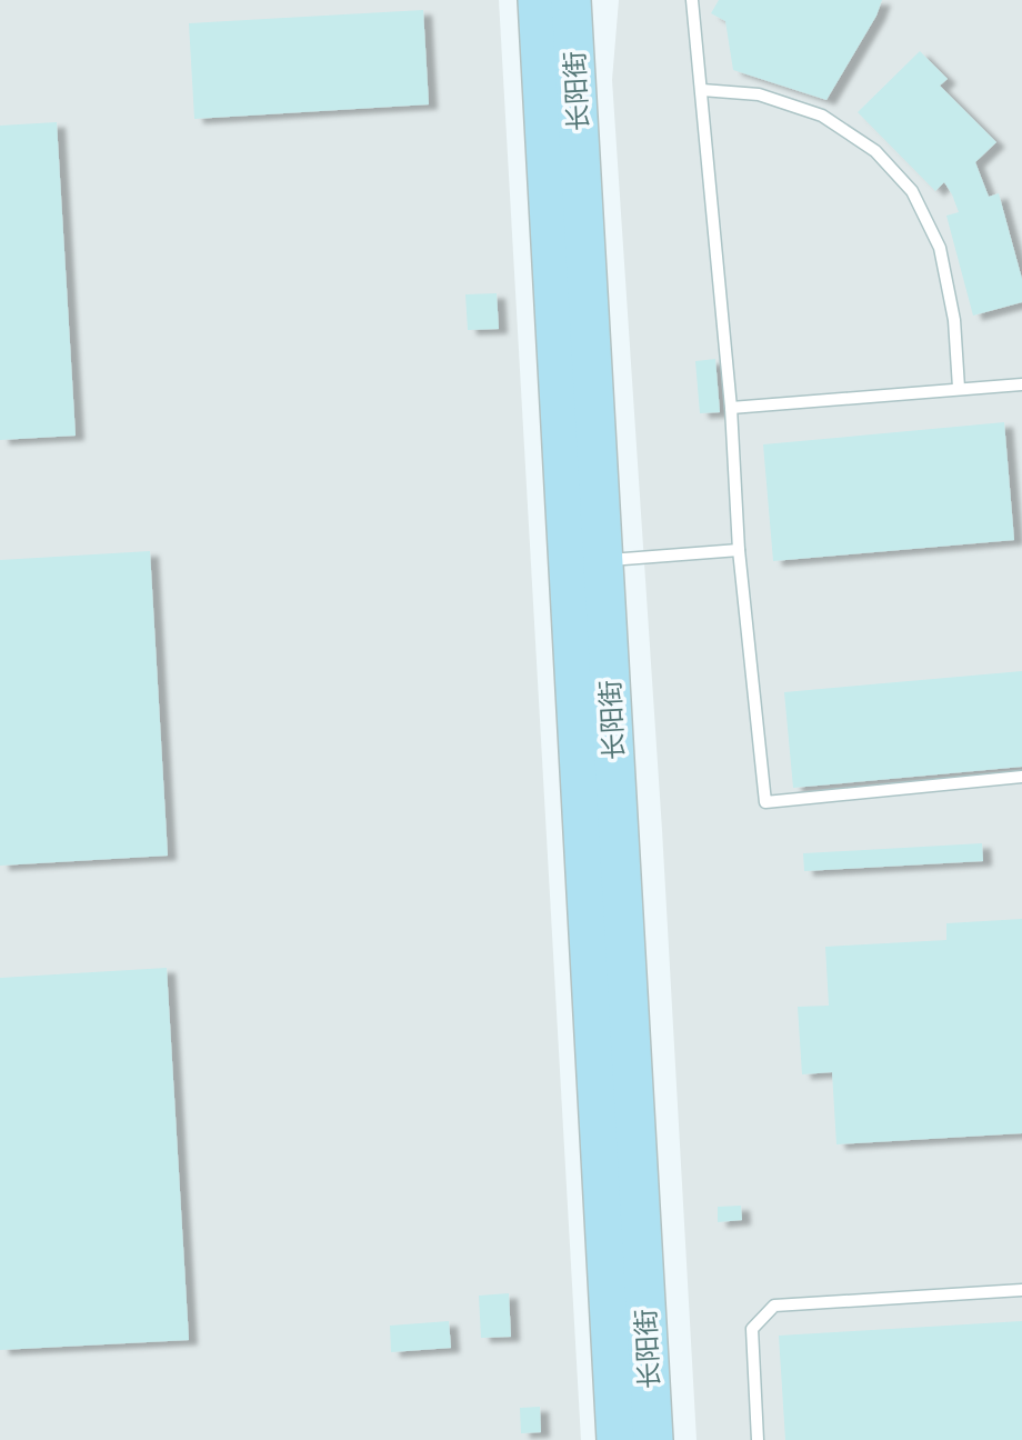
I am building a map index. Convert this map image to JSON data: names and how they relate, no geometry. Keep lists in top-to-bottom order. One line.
{"streets":{"main road":["长阳街"]}}
